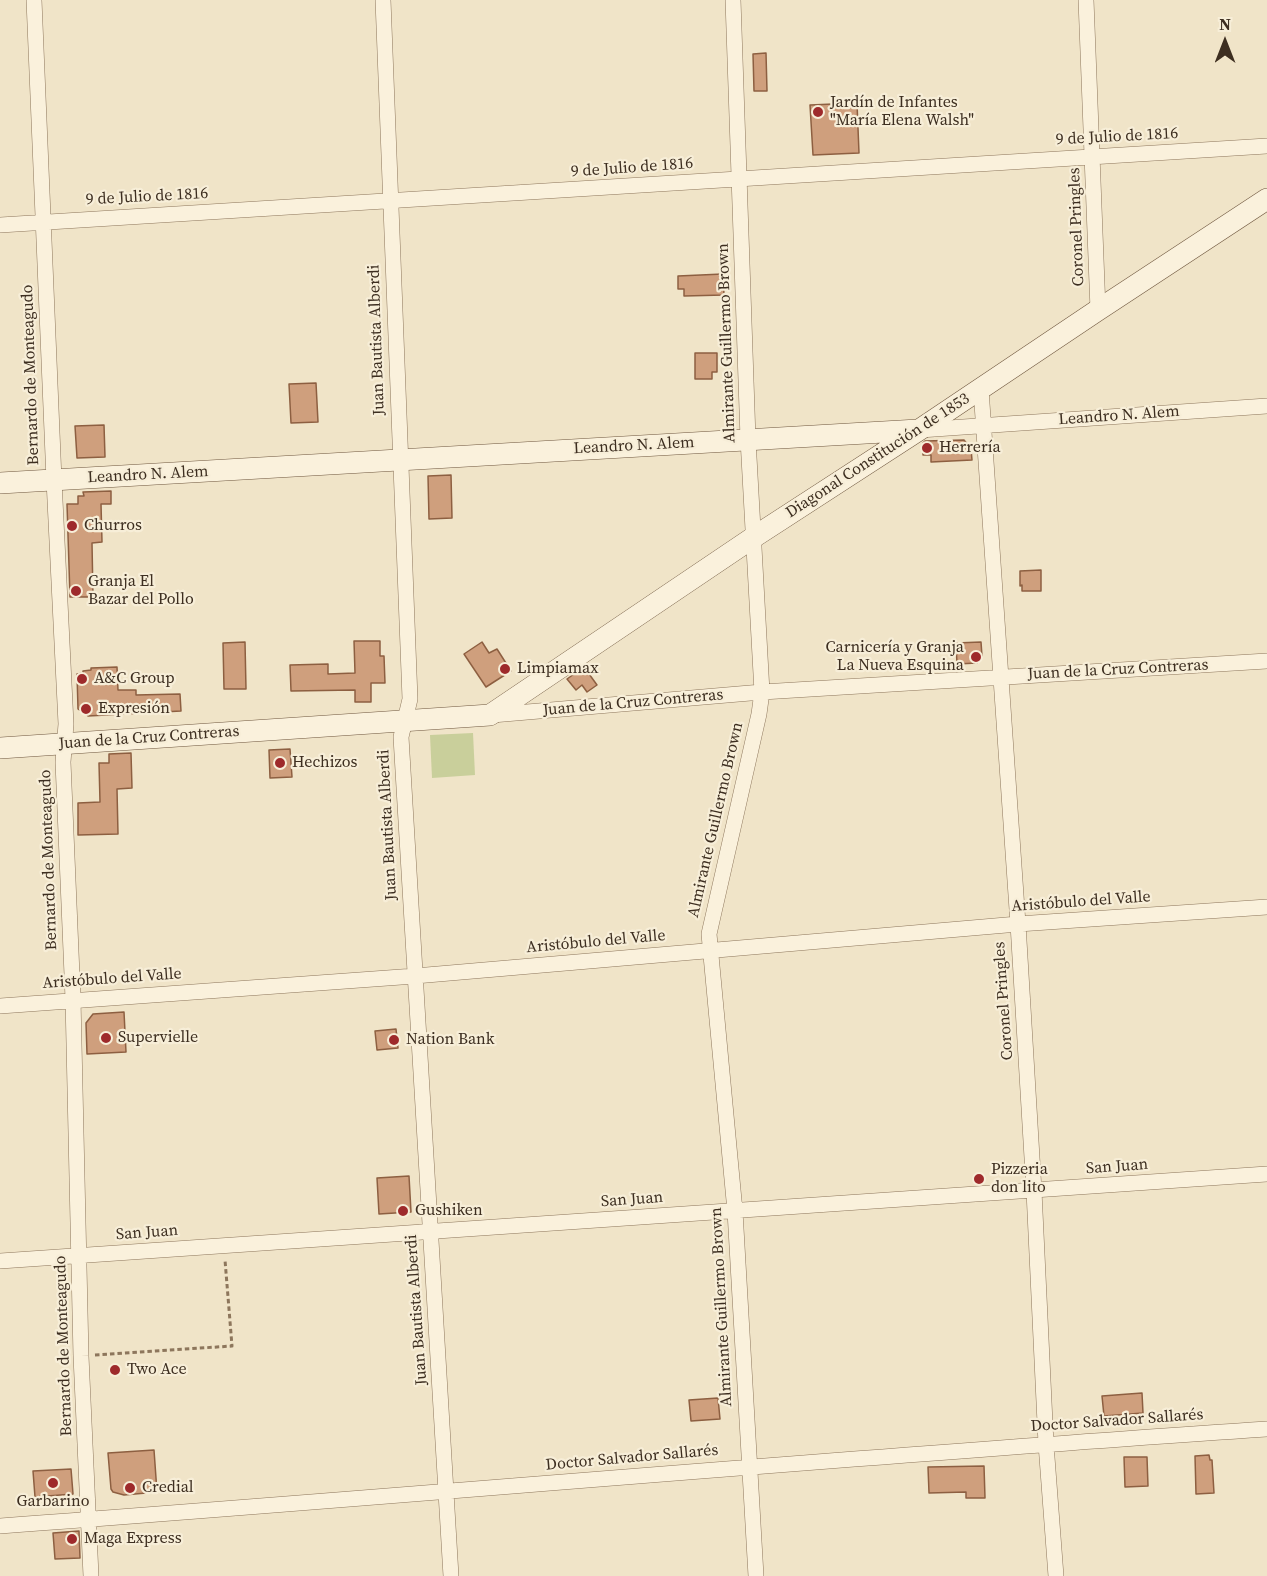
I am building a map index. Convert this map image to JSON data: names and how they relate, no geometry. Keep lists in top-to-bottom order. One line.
{"streets":{"main road":["Leandro N. Alem","Diagonal Constitución de 1853","Juan de la Cruz Contreras"],"street":["9 de Julio de 1816","Coronel Pringles","Juan Bautista Alberdi","Almirante Guillermo Brown","Bernardo de Monteagudo","Aristóbulo del Valle","San Juan","Doctor Salvador Sallarés"]},"crossings":[["9 de Julio de 1816","Coronel Pringles"],["9 de Julio de 1816","Juan Bautista Alberdi"],["9 de Julio de 1816","Almirante Guillermo Brown"],["9 de Julio de 1816","Bernardo de Monteagudo"],["Coronel Pringles","Leandro N. Alem"],["Coronel Pringles","Diagonal Constitución de 1853"],["Coronel Pringles","Juan de la Cruz Contreras"],["Coronel Pringles","Aristóbulo del Valle"],["Coronel Pringles","San Juan"],["Coronel Pringles","Doctor Salvador Sallarés"],["Juan Bautista Alberdi","Leandro N. Alem"],["Juan Bautista Alberdi","Juan de la Cruz Contreras"],["Juan Bautista Alberdi","Aristóbulo del Valle"],["Juan Bautista Alberdi","San Juan"],["Juan Bautista Alberdi","Doctor Salvador Sallarés"],["Almirante Guillermo Brown","Leandro N. Alem"],["Almirante Guillermo Brown","Diagonal Constitución de 1853"],["Almirante Guillermo Brown","Juan de la Cruz Contreras"],["Almirante Guillermo Brown","Aristóbulo del Valle"],["Almirante Guillermo Brown","San Juan"],["Almirante Guillermo Brown","Doctor Salvador Sallarés"],["Bernardo de Monteagudo","Leandro N. Alem"],["Bernardo de Monteagudo","Juan de la Cruz Contreras"],["Bernardo de Monteagudo","Aristóbulo del Valle"],["Bernardo de Monteagudo","San Juan"],["Bernardo de Monteagudo","Doctor Salvador Sallarés"],["Leandro N. Alem","Diagonal Constitución de 1853"],["Diagonal Constitución de 1853","Juan de la Cruz Contreras"]],"places":["Jardín de Infantes \"María Elena Walsh\"","Herrería","Churros","Granja El Bazar del Pollo","Carnicería y Granja La Nueva Esquina","Limpiamax","A&C Group","Expresión","Hechizos","Supervielle","Nation Bank","Pizzeria don lito","Gushiken","Two Ace","Garbarino","Credial","Maga Express"],"north":"top"}
